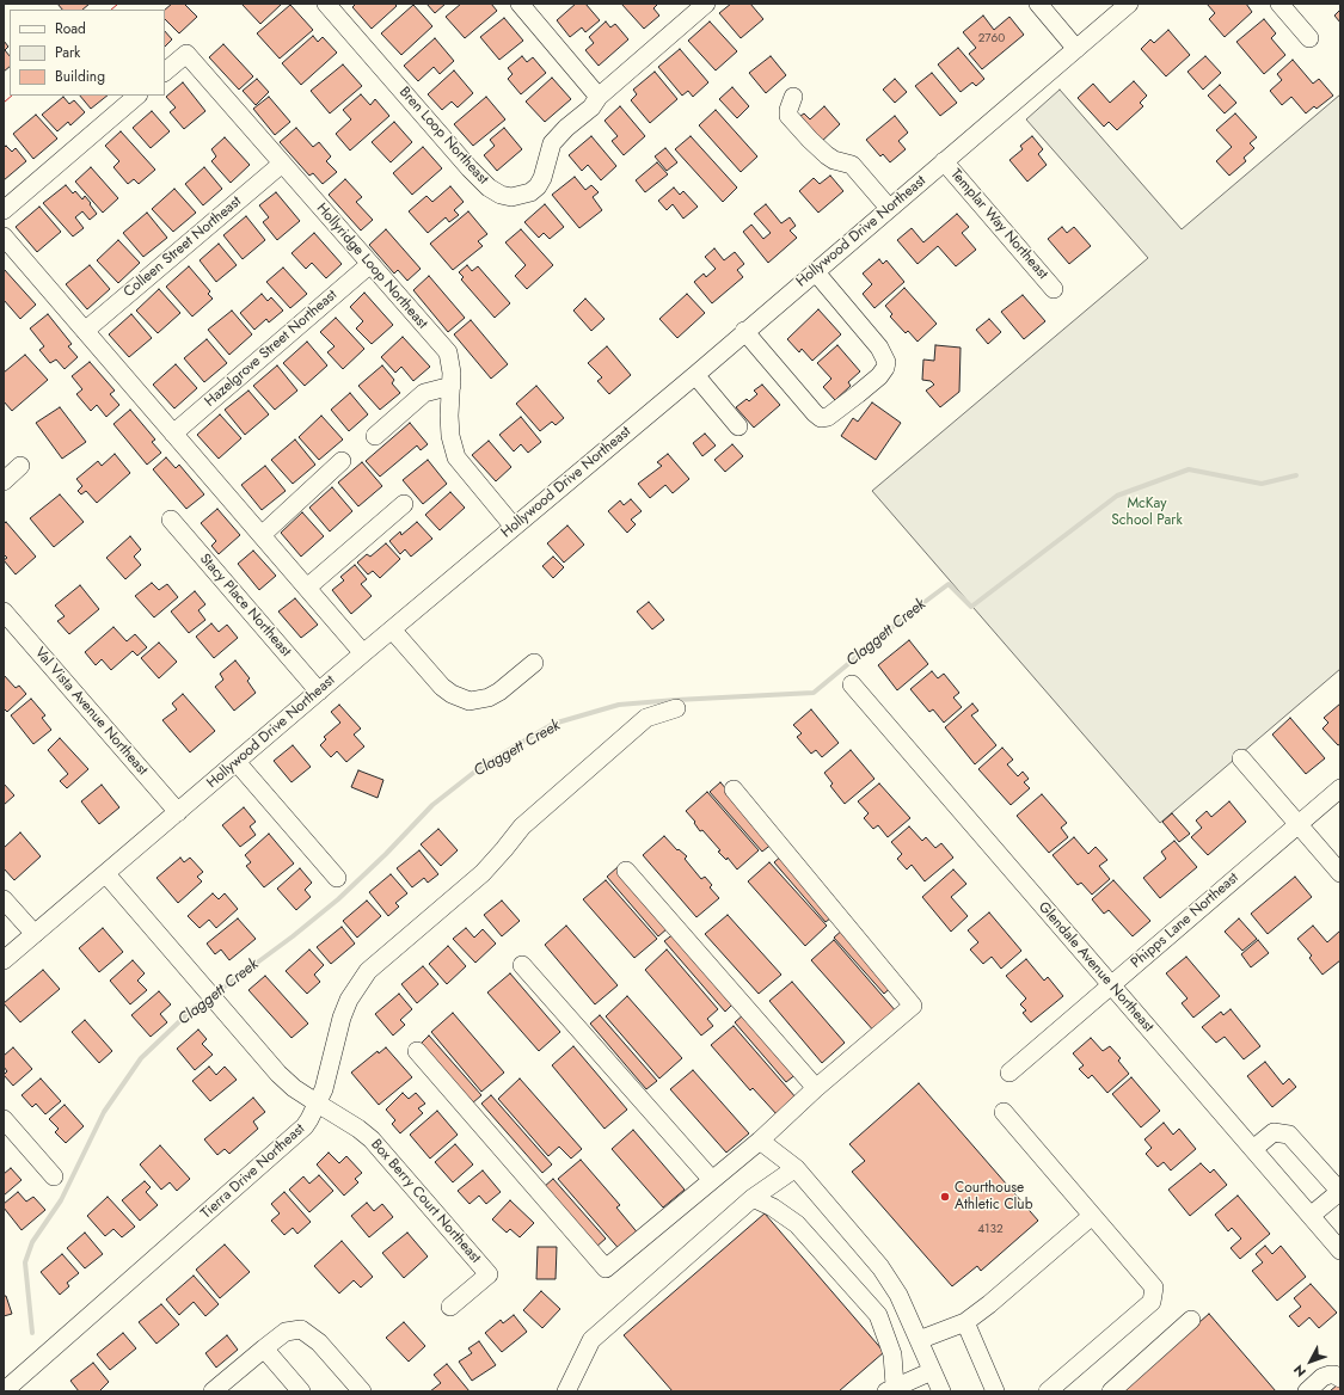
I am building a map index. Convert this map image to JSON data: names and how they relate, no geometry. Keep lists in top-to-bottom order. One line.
{"streets":{"street":["Bren Loop Northeast","Templar Way Northeast","Hollywood Drive Northeast","Colleen Street Northeast","Hollyridge Loop Northeast","Hazelgrove Street Northeast","Stacy Place Northeast","Val Vista Avenue Northeast","Phipps Lane Northeast","Glendale Avenue Northeast","Tierra Drive Northeast","Box Berry Court Northeast"]},"crossings":[["Templar Way Northeast","Hollywood Drive Northeast"],["Hollywood Drive Northeast","Hollyridge Loop Northeast"],["Hollywood Drive Northeast","Stacy Place Northeast"],["Hollywood Drive Northeast","Val Vista Avenue Northeast"],["Colleen Street Northeast","Hollyridge Loop Northeast"],["Hollyridge Loop Northeast","Hazelgrove Street Northeast"],["Phipps Lane Northeast","Glendale Avenue Northeast"],["Tierra Drive Northeast","Box Berry Court Northeast"]],"water":["Claggett Creek"],"parks":["McKay School Park"],"places":["Courthouse Athletic Club"],"house_numbers":["2760","4132"],"legend":["Road","Park","Building"],"north":"bottom left"}
